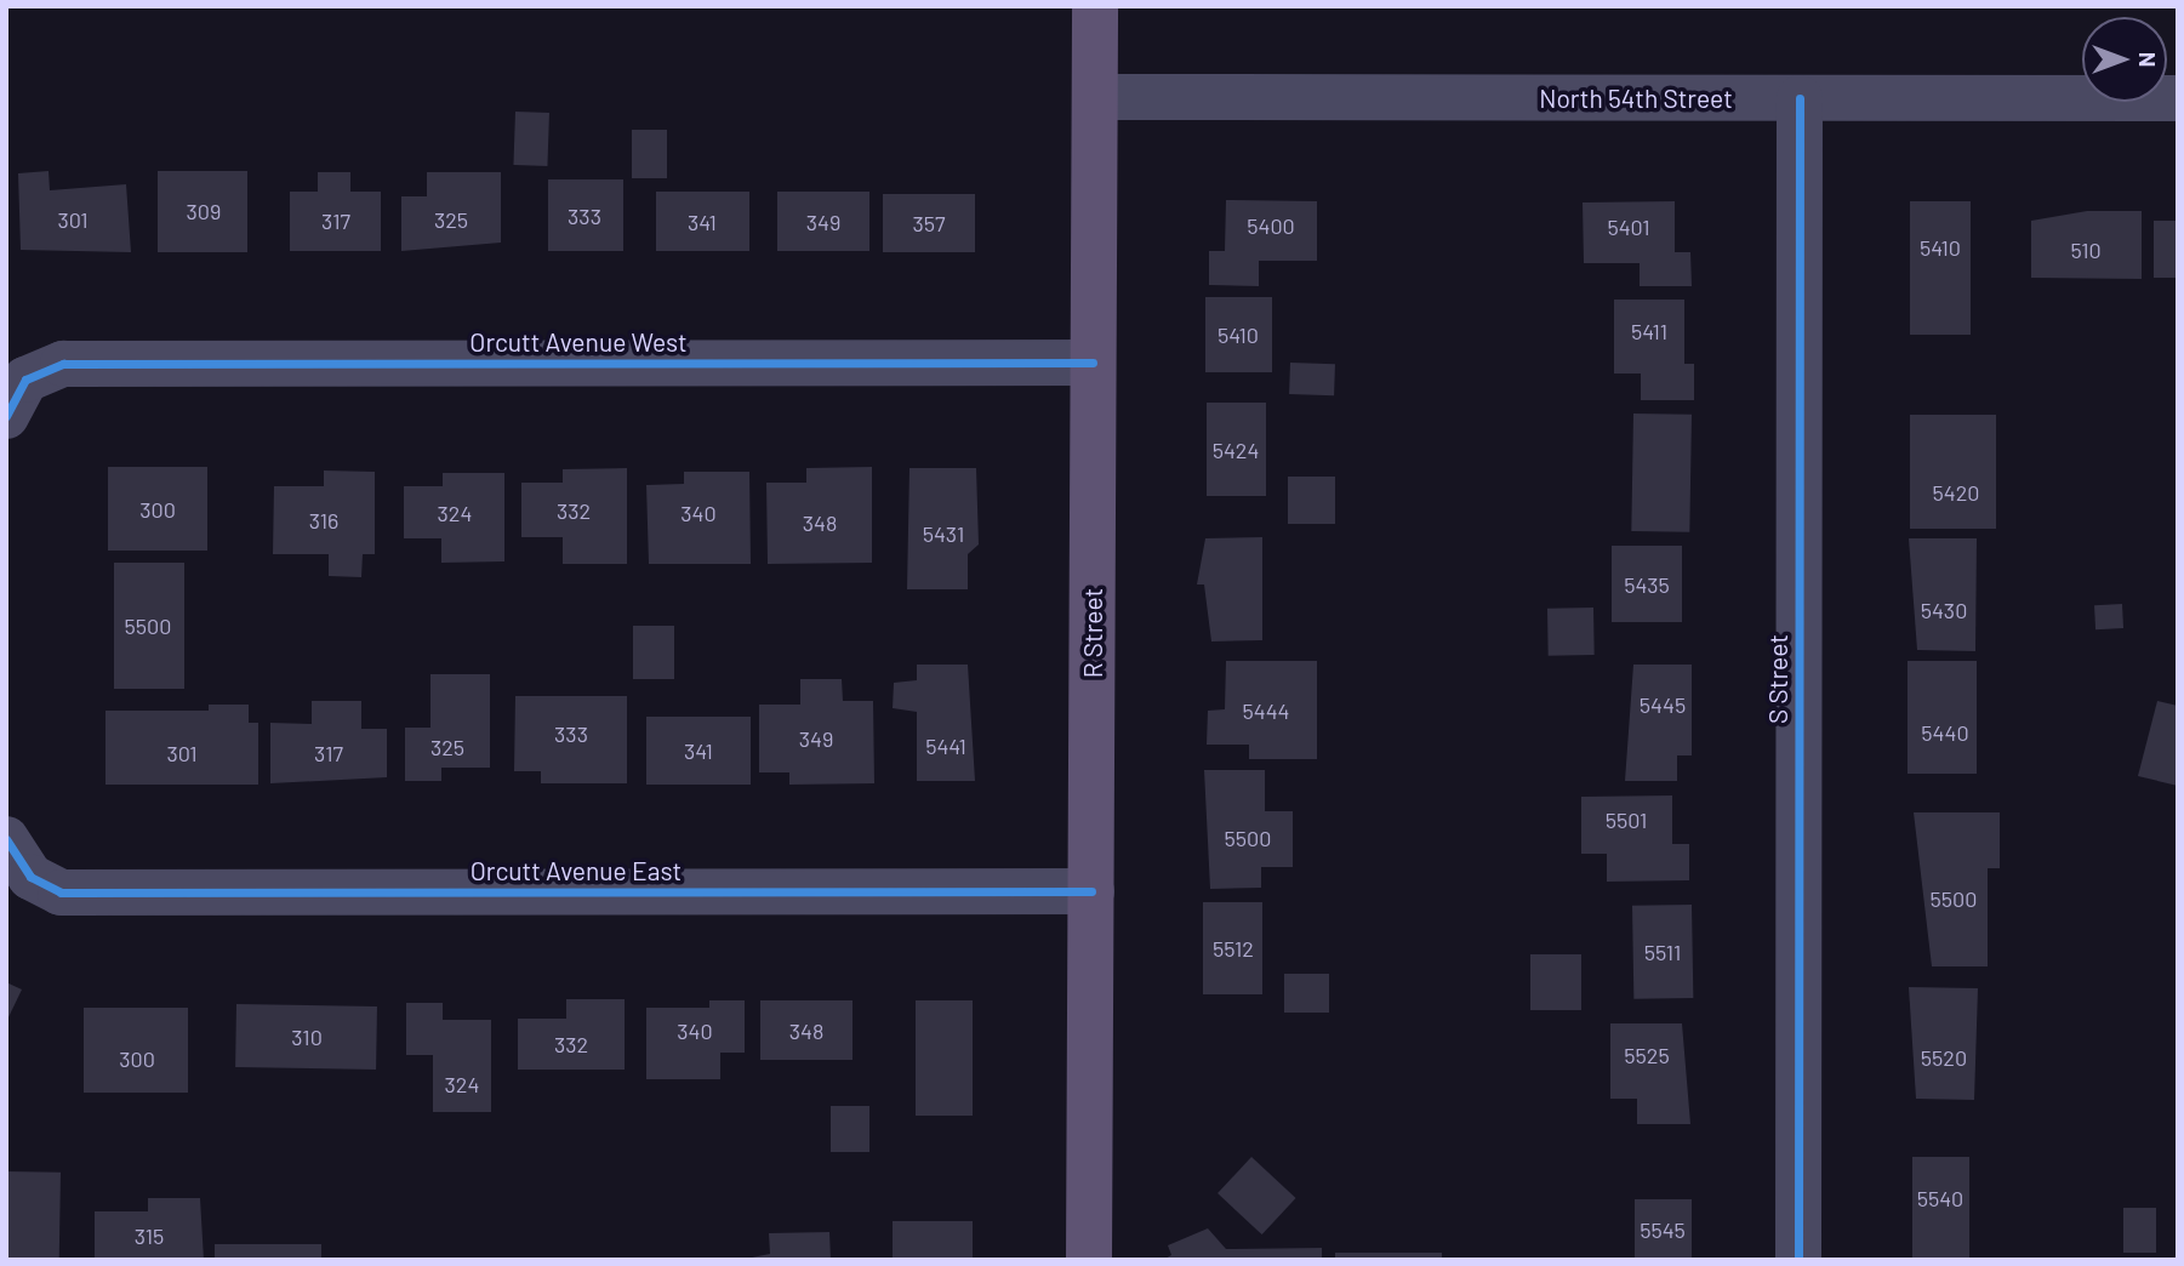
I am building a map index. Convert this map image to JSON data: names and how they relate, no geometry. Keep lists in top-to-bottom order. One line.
{"streets":{"main road":["R Street"],"street":["North 54th Street","Orcutt Avenue West","S Street","Orcutt Avenue East"]},"crossings":[["North 54th Street","R Street"],["North 54th Street","S Street"],["Orcutt Avenue West","R Street"],["R Street","Orcutt Avenue East"]],"house_numbers":["309","333","301","325","317","341","349","357","5400","5401","5410","510","5411","5410","5424","5420","300","332","324","340","316","348","5431","5435","5430","5500","5445","5444","5440","333","349","5441","325","341","301","317","5501","5500","5500","5512","5511","340","348","310","332","5525","5520","300","324","5540","5545","315"],"north":"right"}
